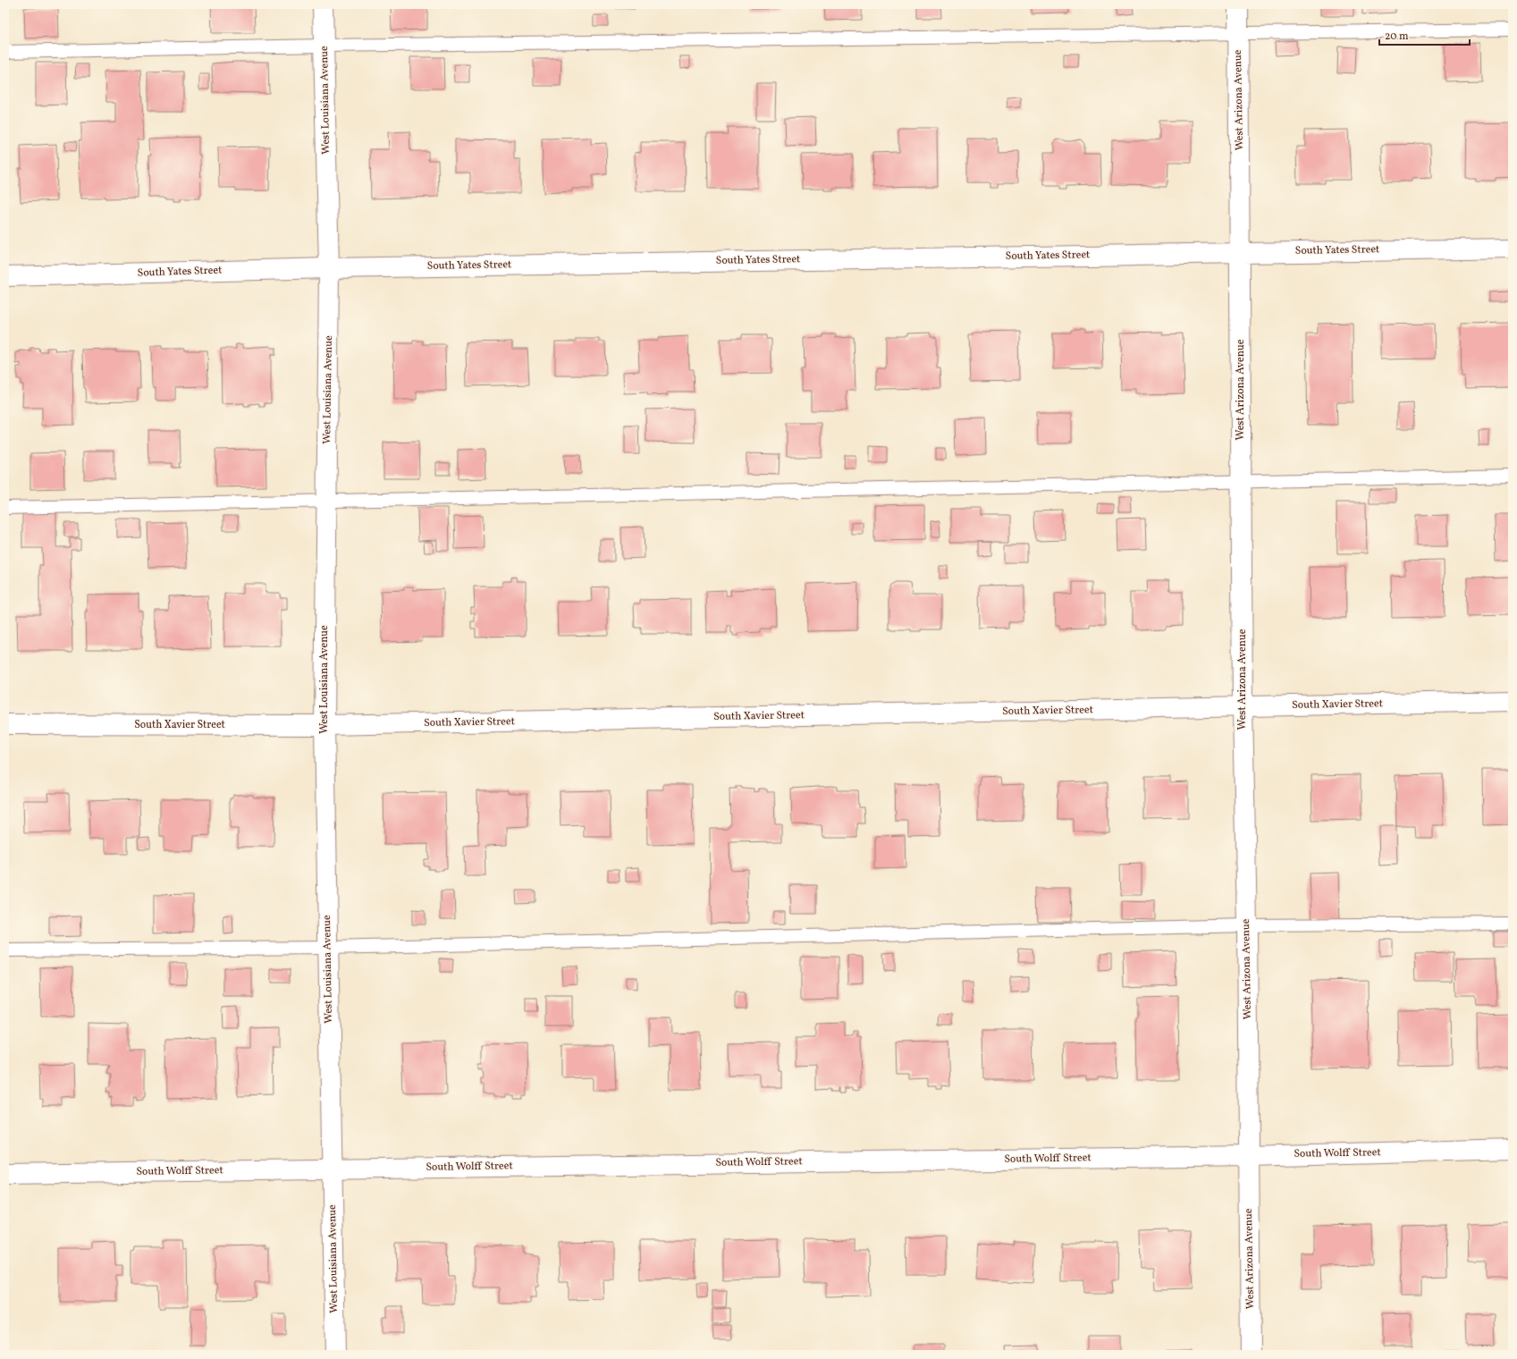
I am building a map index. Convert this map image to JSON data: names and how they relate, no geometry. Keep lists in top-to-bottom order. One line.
{"streets":{"street":["West Louisiana Avenue","West Arizona Avenue","South Yates Street","South Xavier Street","South Wolff Street"]},"crossings":[["West Louisiana Avenue","South Yates Street"],["West Louisiana Avenue","South Xavier Street"],["West Louisiana Avenue","South Wolff Street"],["West Arizona Avenue","South Yates Street"],["West Arizona Avenue","South Xavier Street"],["West Arizona Avenue","South Wolff Street"]],"scale_bar":"20 m"}
